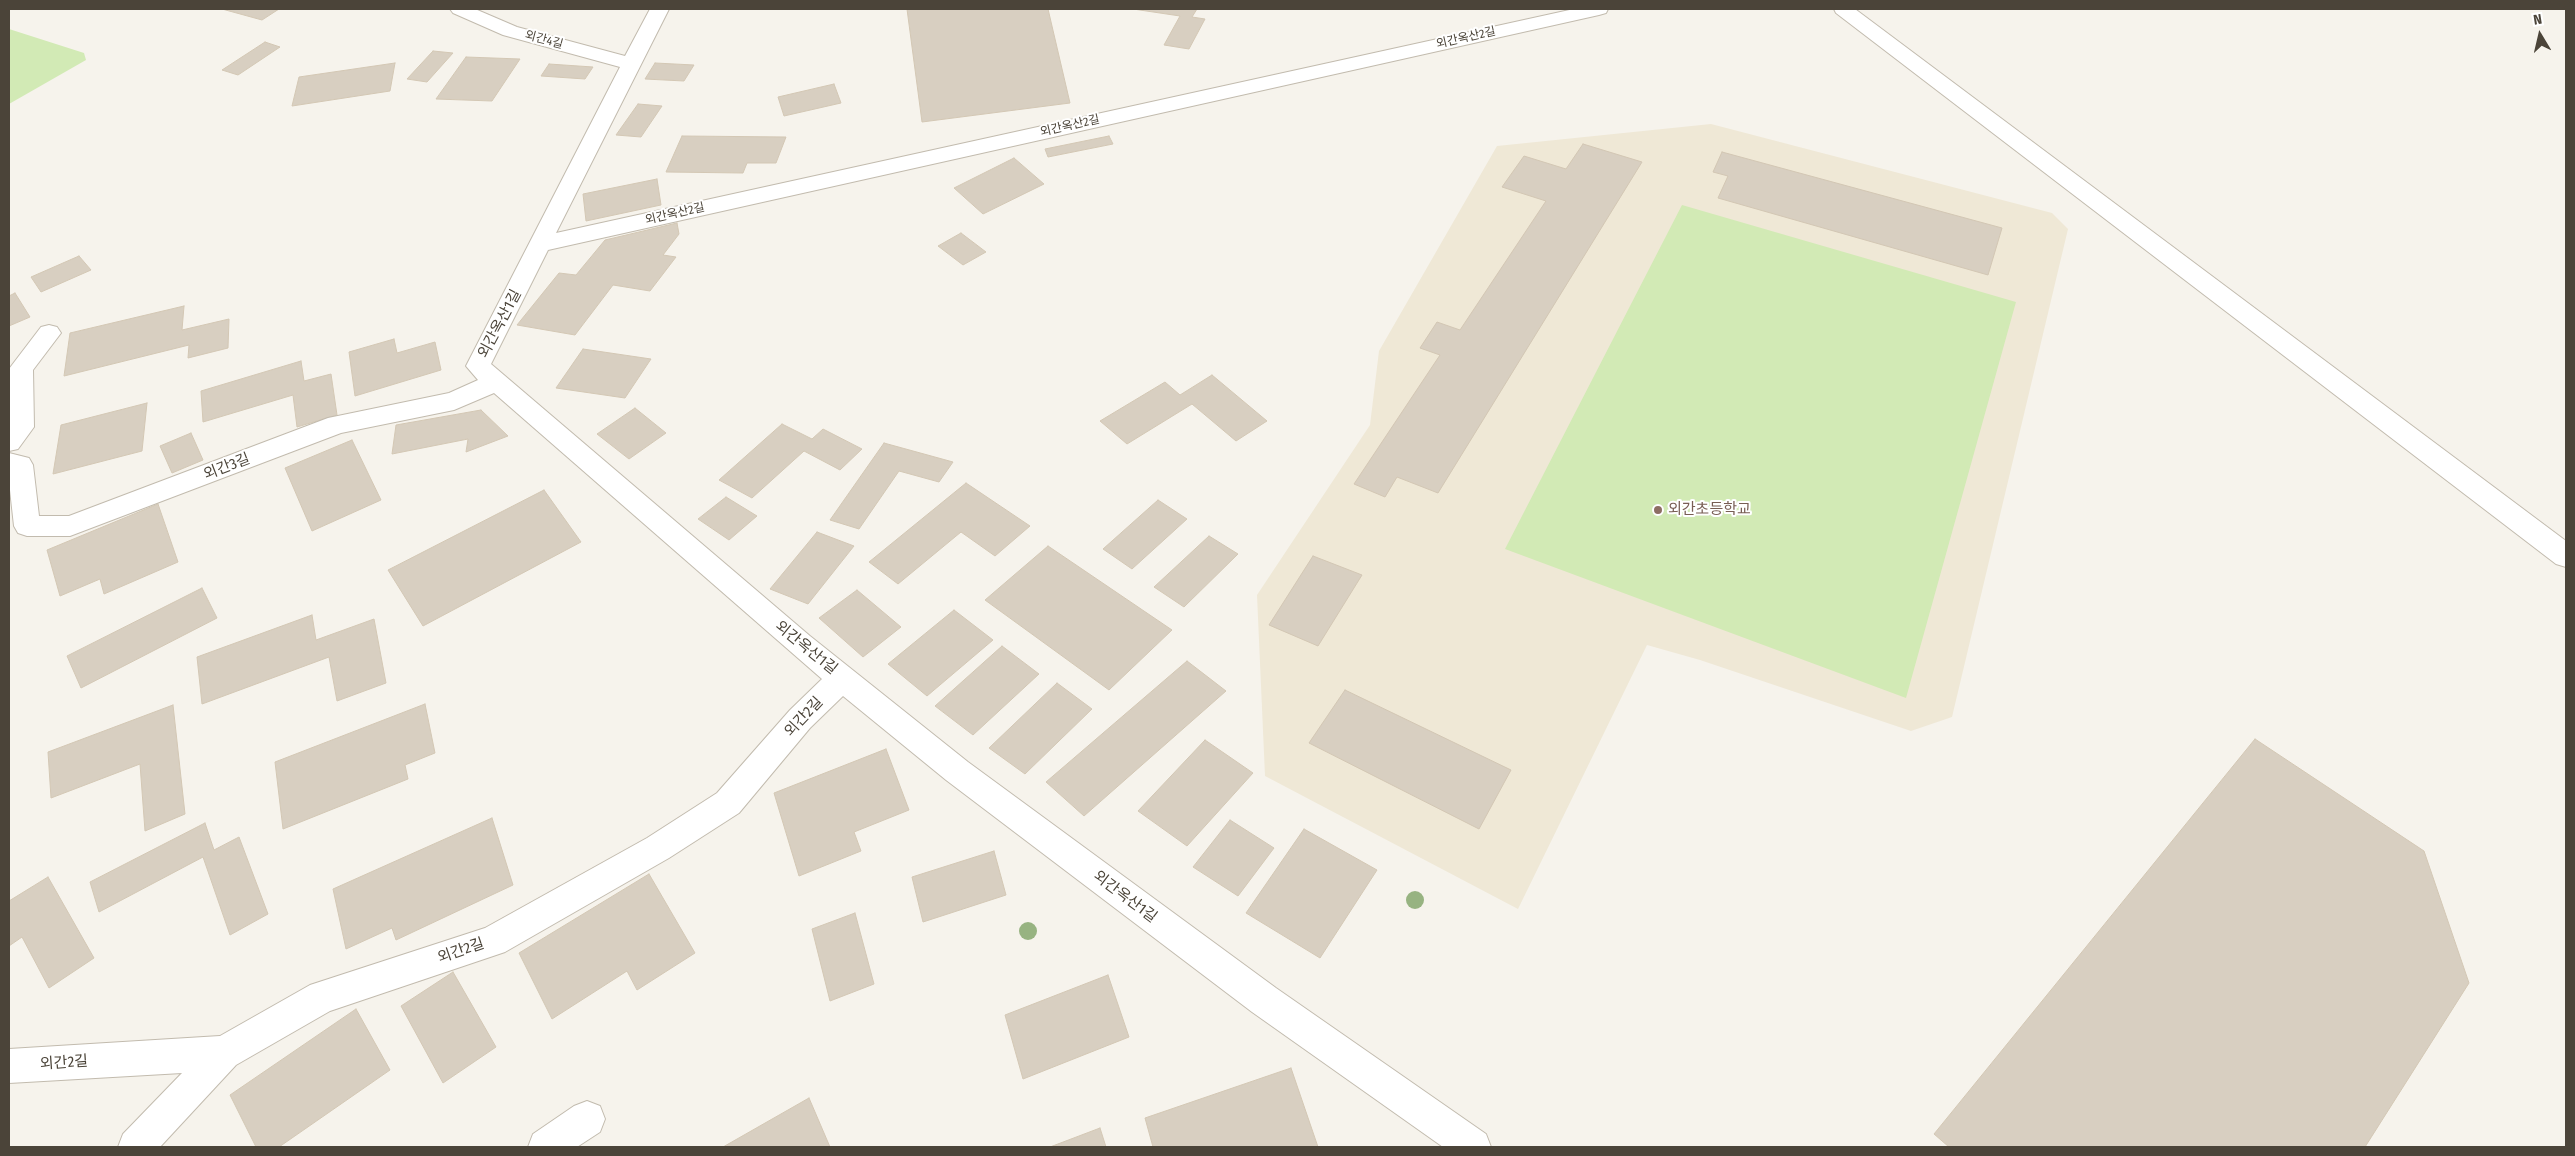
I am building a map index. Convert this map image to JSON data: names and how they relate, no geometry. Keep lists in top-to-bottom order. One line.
{"streets":{"street":["외간옥산2길","외간4길","외간옥산1길","외간3길","외간2길"]},"crossings":[["외간옥산2길","외간옥산1길"],["외간4길","외간옥산1길"],["외간옥산1길","외간3길"],["외간옥산1길","외간2길"]],"places":["외간초등학교"],"north":"top"}
